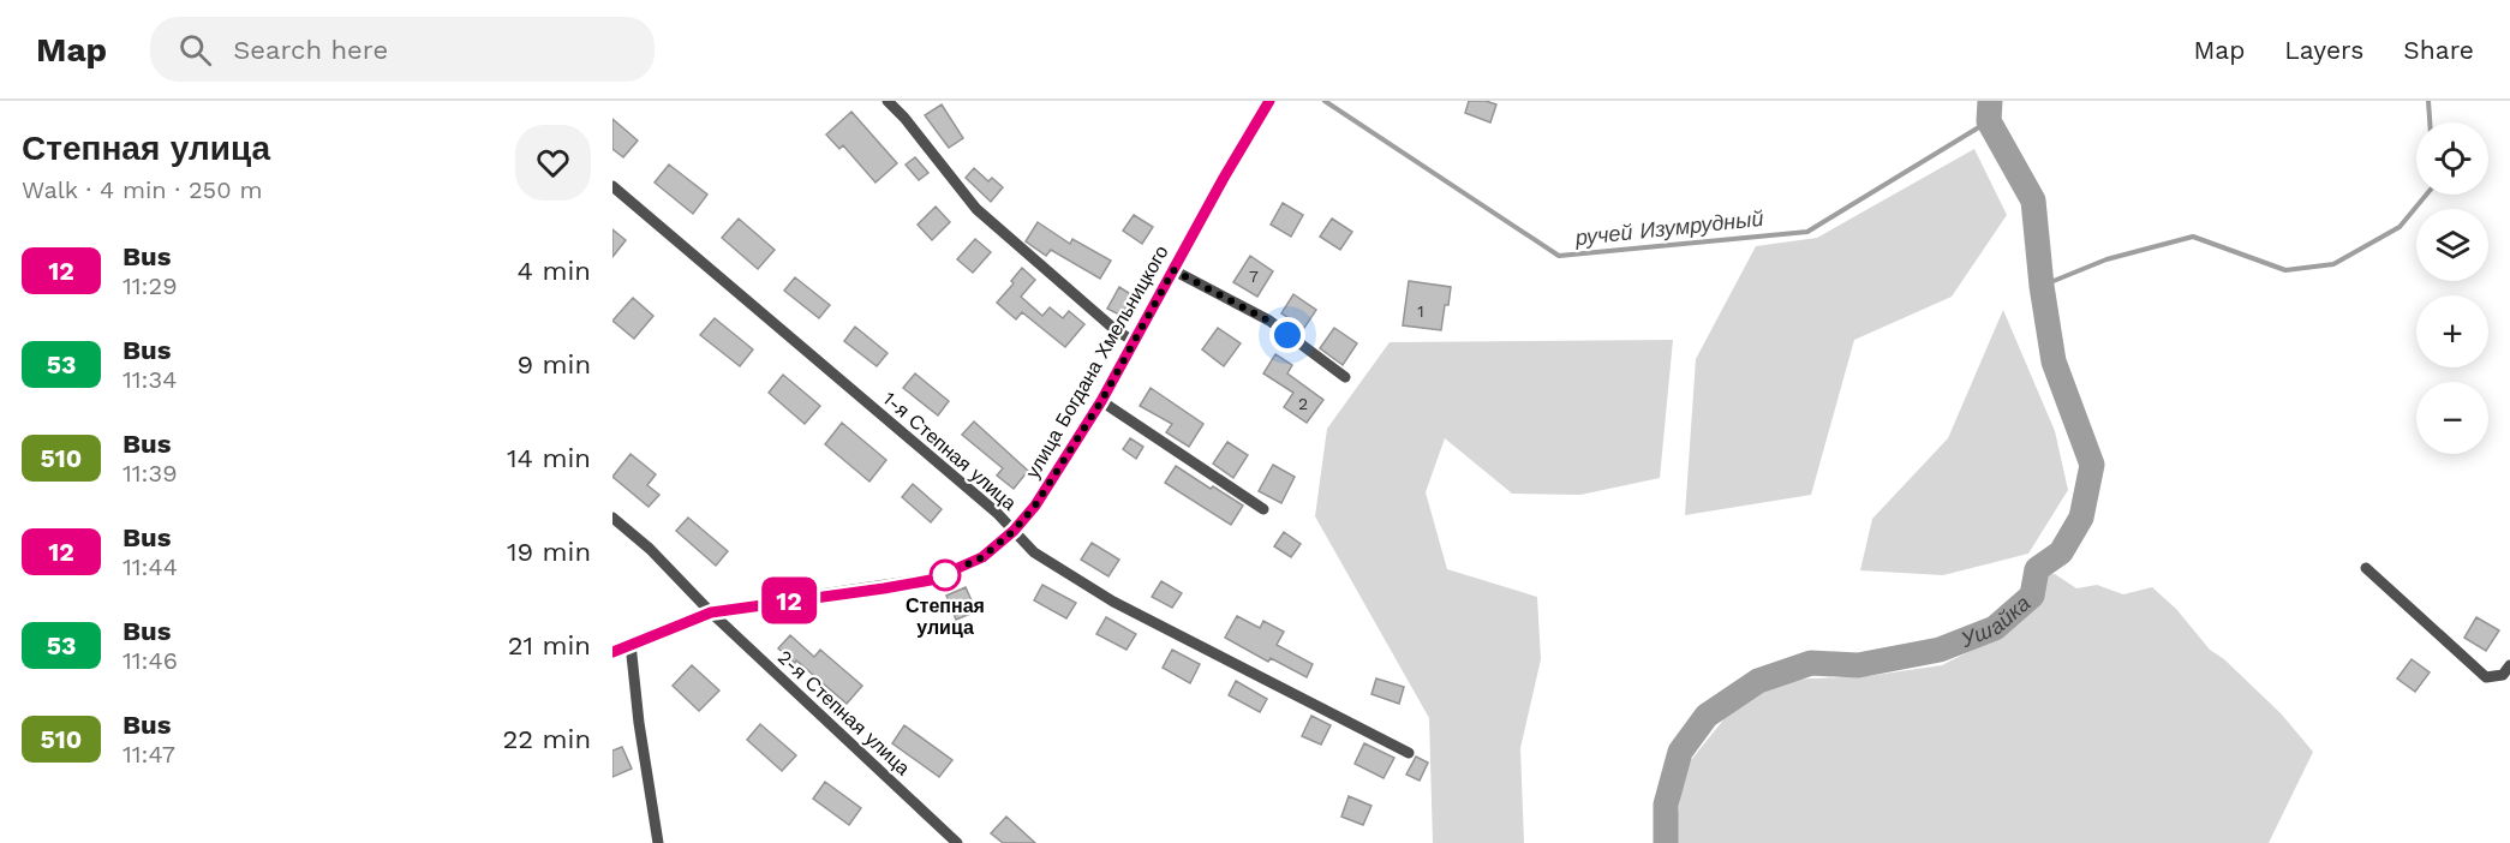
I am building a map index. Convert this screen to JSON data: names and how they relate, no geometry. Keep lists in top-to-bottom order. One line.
{"streets":{"street":["улица Богдана Хмельницкого","1-я Степная улица","2-я Степная улица"]},"crossings":[["улица Богдана Хмельницкого","1-я Степная улица"],["улица Богдана Хмельницкого","2-я Степная улица"]],"water":["ручей Изумрудный","Ушайка"],"places":["Степная улица"],"lines":["bus line 12"],"house_numbers":["7","1","2"],"page":{"header":"Map","search":"Search here","nav":["Map","Layers","Share"],"heading":["Степная улица","Walk · 4 min · 250 m"],"on_map":"12","map_buttons":["+","−"],"list":[{"mark":"12","name":"Bus","note":"11:29","value":"4 min"},{"mark":"53","name":"Bus","note":"11:34","value":"9 min"},{"mark":"510","name":"Bus","note":"11:39","value":"14 min"},{"mark":"12","name":"Bus","note":"11:44","value":"19 min"},{"mark":"53","name":"Bus","note":"11:46","value":"21 min"},{"mark":"510","name":"Bus","note":"11:47","value":"22 min"}]}}
